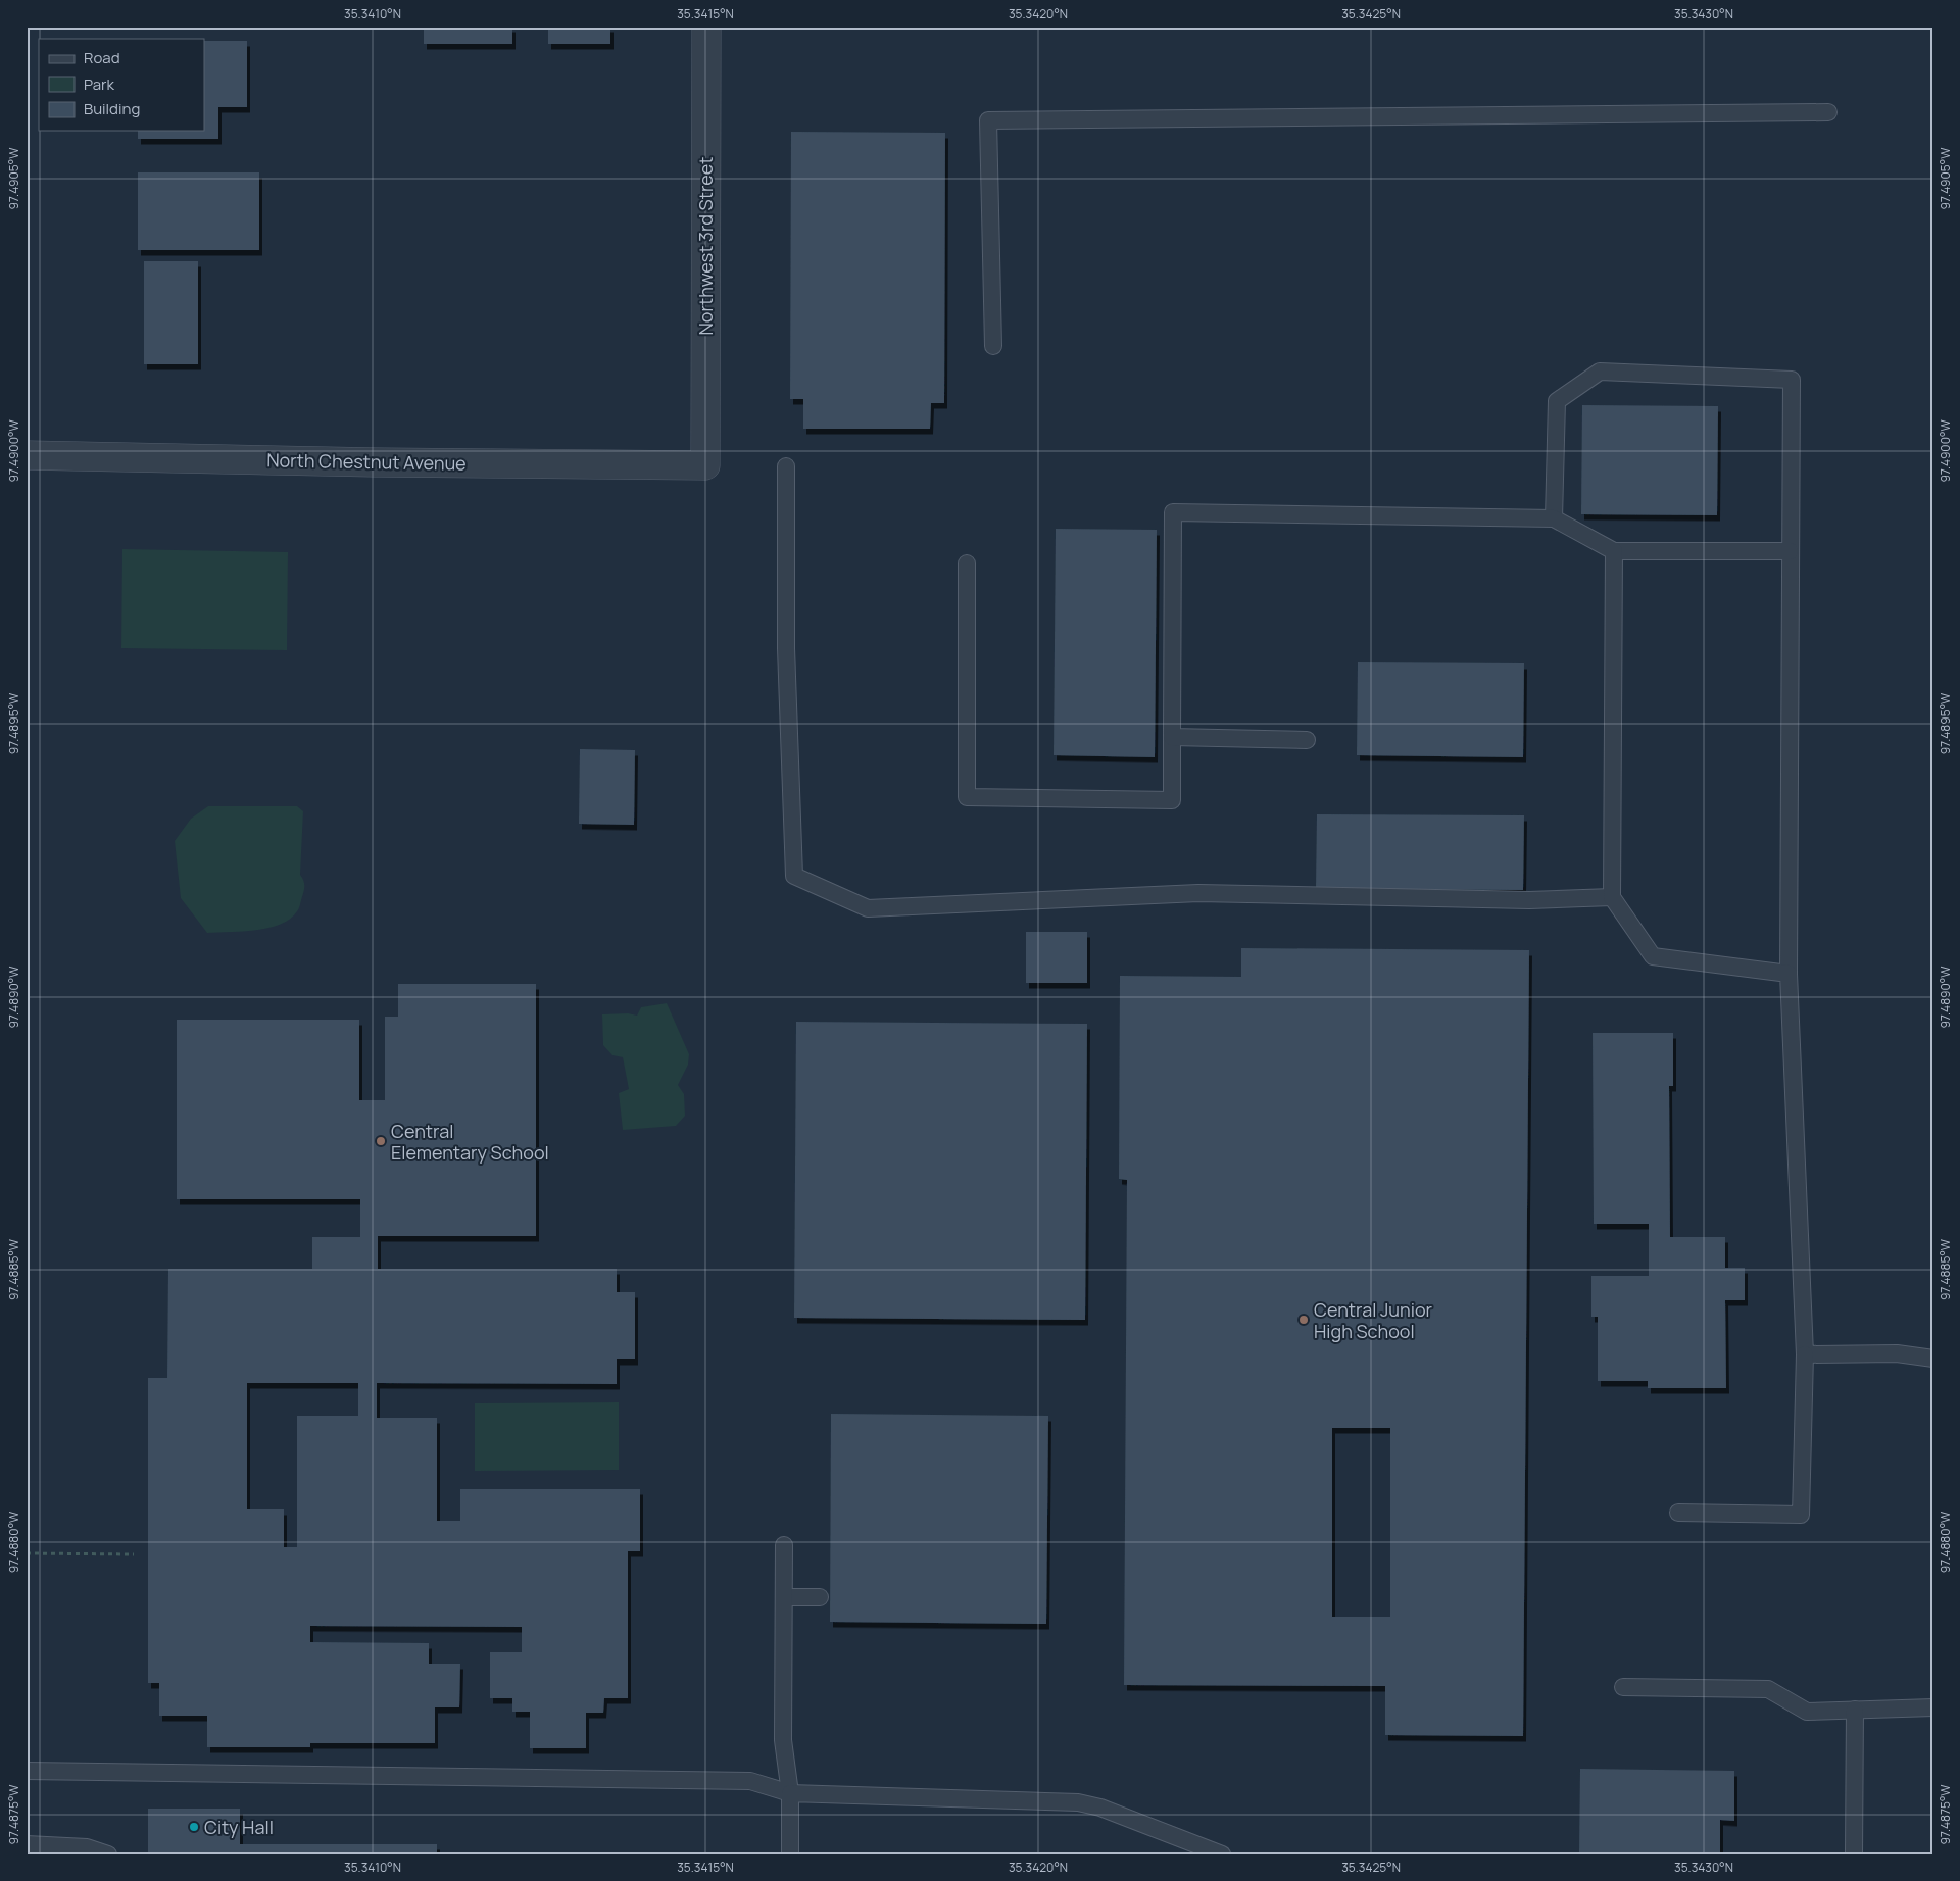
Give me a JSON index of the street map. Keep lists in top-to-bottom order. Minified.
{"streets":{"street":["Northwest 3rd Street","North Chestnut Avenue"]},"crossings":[["Northwest 3rd Street","North Chestnut Avenue"]],"places":["Central Elementary School","Central Junior High School","City Hall"],"legend":["Road","Park","Building"],"coordinates":["35.3410°N","35.3415°N","35.3420°N","35.3425°N","35.3430°N","97.4905°W","97.4900°W","97.4895°W","97.4890°W","97.4885°W","97.4880°W","97.4875°W"]}
